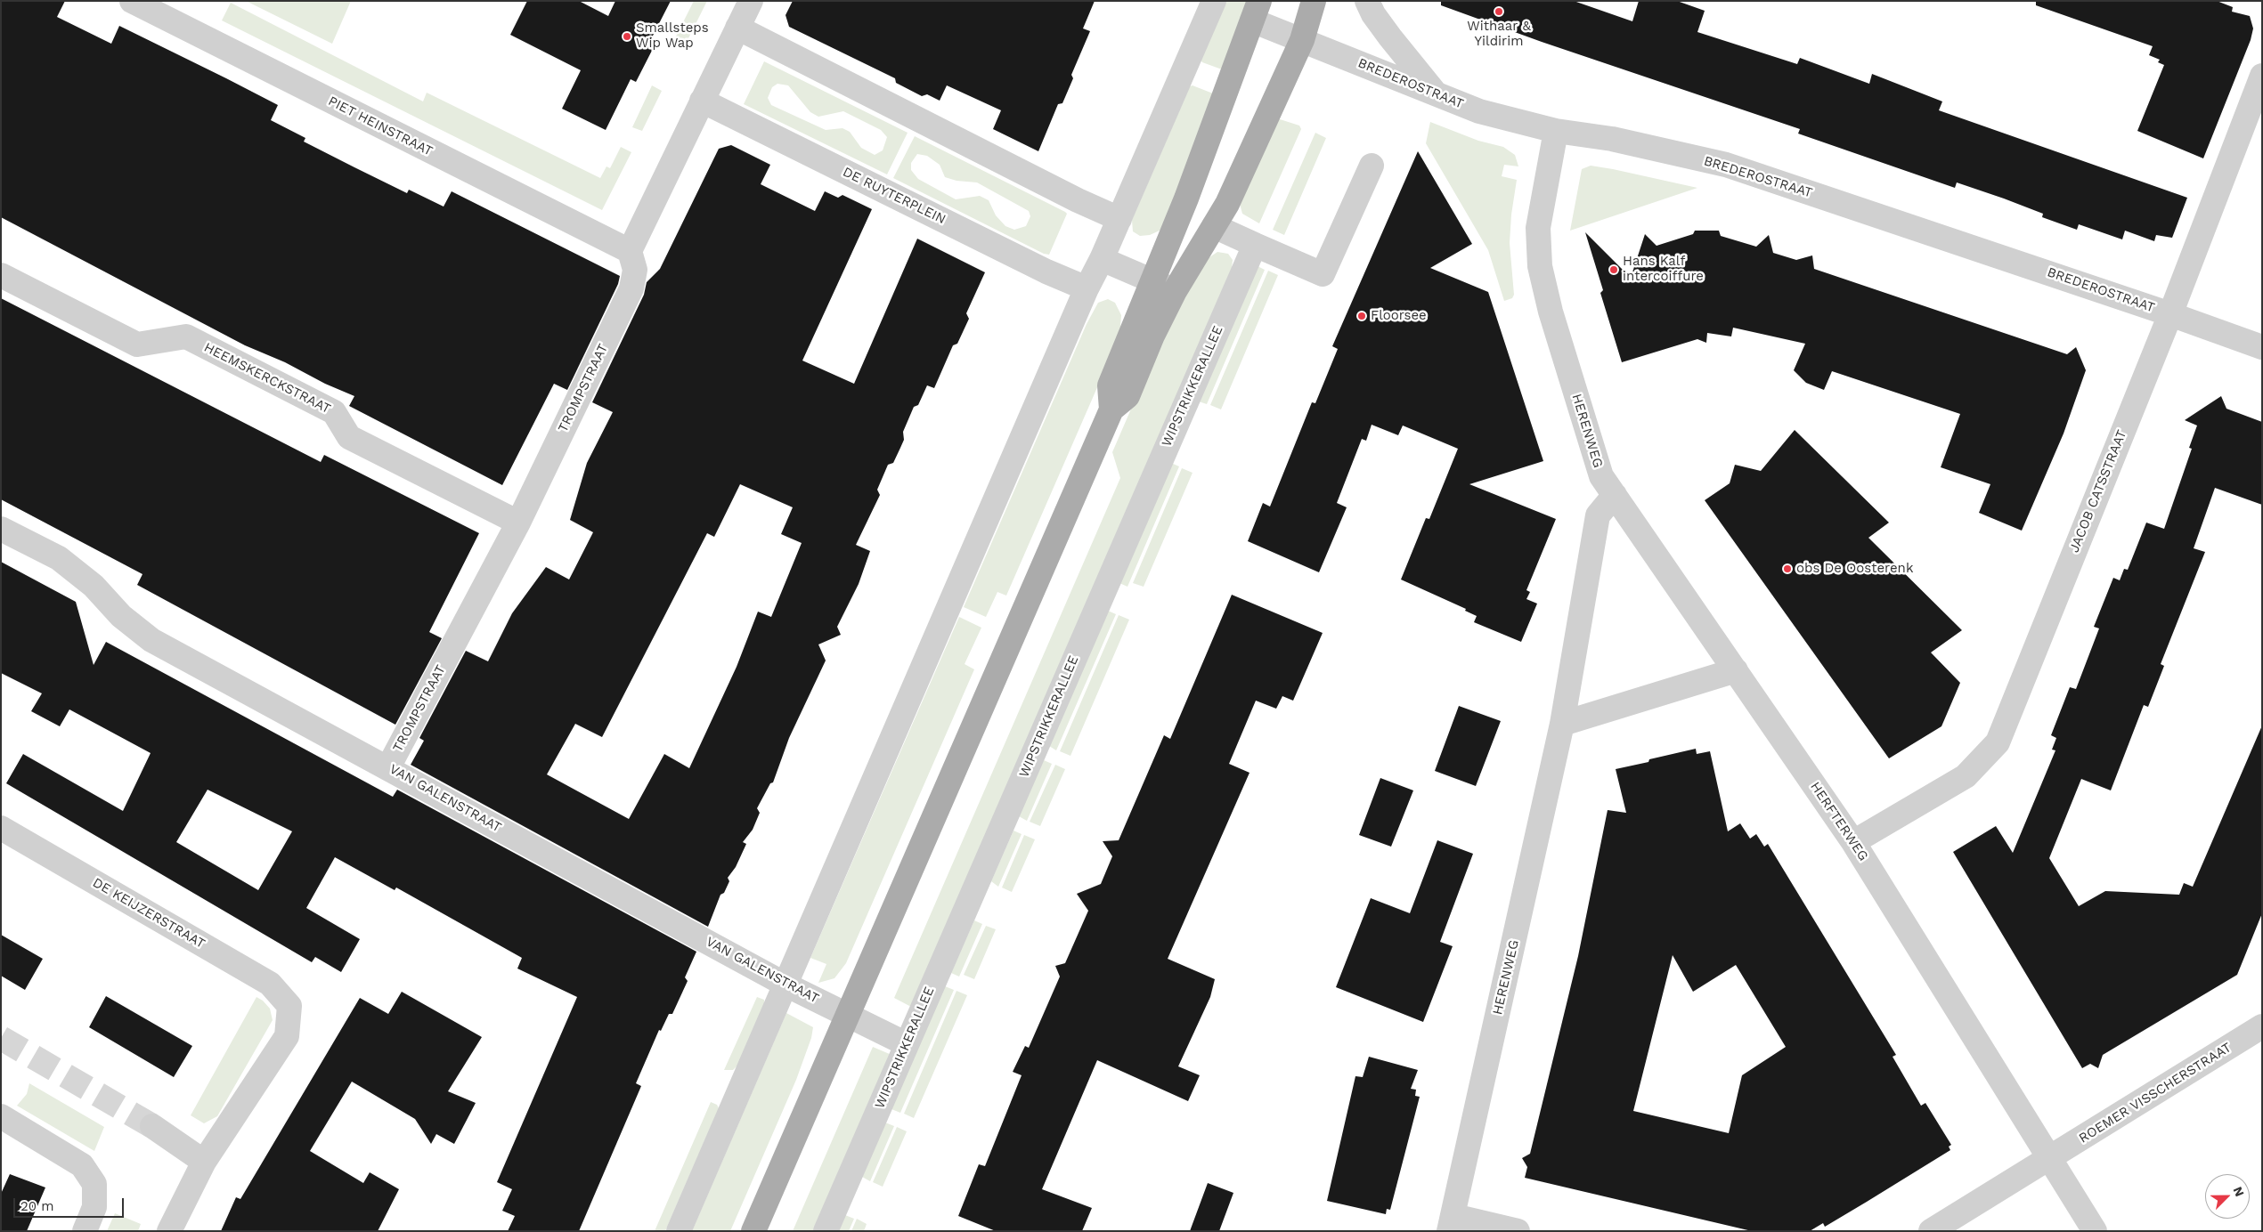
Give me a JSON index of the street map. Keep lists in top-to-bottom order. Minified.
{"streets":{"street":["BREDEROSTRAAT","PIET HEINSTRAAT","DE RUYTERPLEIN","HEEMSKERCKSTRAAT","WIPSTRIKKERALLEE","TROMPSTRAAT","HERENWEG","JACOB CATSSTRAAT","VAN GALENSTRAAT","HERFTERWEG","DE KEIJZERSTRAAT","ROEMER VISSCHERSTRAAT"]},"crossings":[["BREDEROSTRAAT","HERENWEG"],["BREDEROSTRAAT","JACOB CATSSTRAAT"],["PIET HEINSTRAAT","TROMPSTRAAT"],["HEEMSKERCKSTRAAT","TROMPSTRAAT"],["WIPSTRIKKERALLEE","VAN GALENSTRAAT"],["TROMPSTRAAT","VAN GALENSTRAAT"],["HERENWEG","HERFTERWEG"],["JACOB CATSSTRAAT","HERFTERWEG"],["HERFTERWEG","ROEMER VISSCHERSTRAAT"]],"places":["Withaar & Yildirim","Smallsteps Wip Wap","Hans Kalf intercoiffure","Floorsee","obs De Oosterenk"],"scale_bar":"20 m","north":"top right"}
